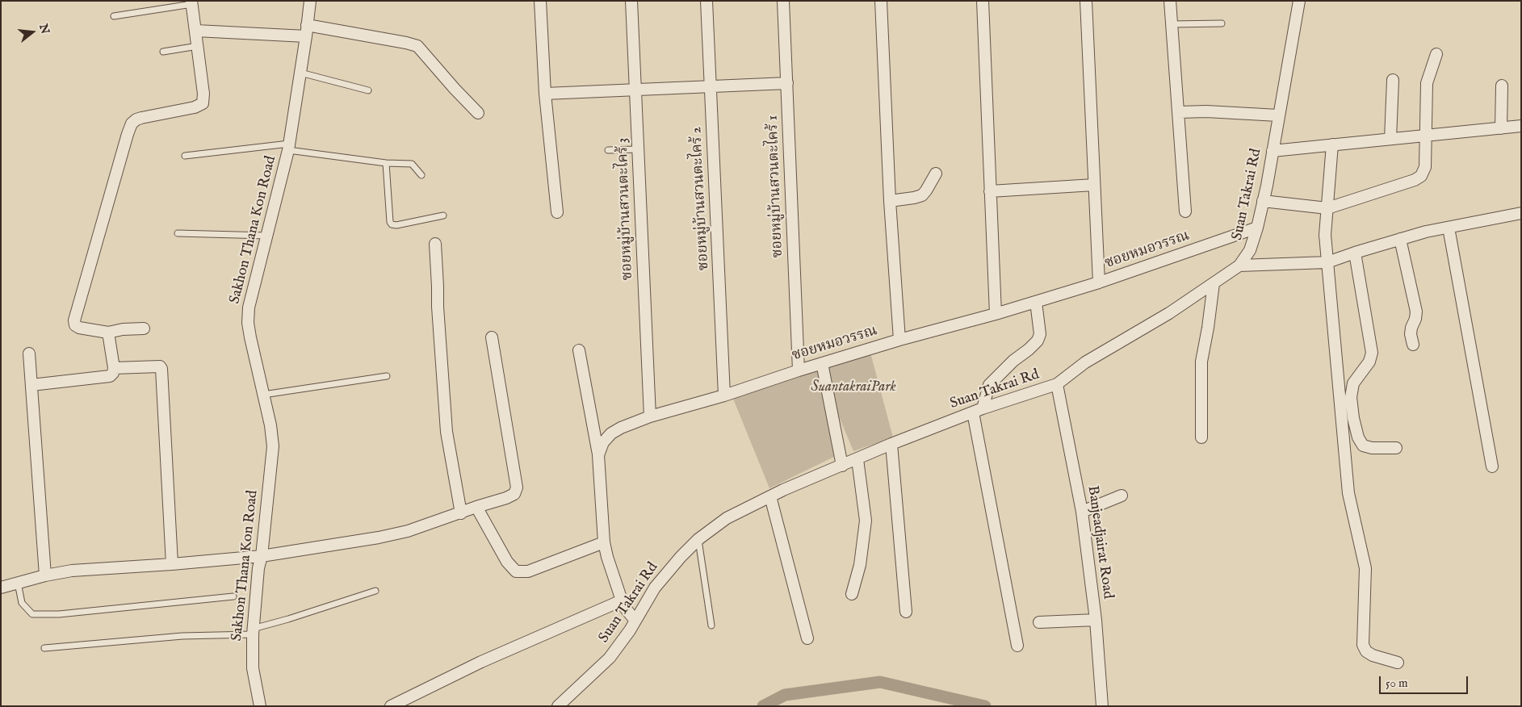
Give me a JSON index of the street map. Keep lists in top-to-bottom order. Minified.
{"streets":{"street":["ซอยหมู่บ้านสวนตะไคร้ 1","Suan Takrai Rd","ซอยหมู่บ้านสวนตะไคร้ 2","ซอยหมู่บ้านสวนตะไคร้ 3","Sakhon Thana Kon Road","ซอยหมอวรรณ","Banjeadjairat Road"]},"crossings":[["ซอยหมู่บ้านสวนตะไคร้ 1","ซอยหมอวรรณ"],["Suan Takrai Rd","ซอยหมอวรรณ"],["Suan Takrai Rd","Banjeadjairat Road"],["ซอยหมู่บ้านสวนตะไคร้ 2","ซอยหมอวรรณ"],["ซอยหมู่บ้านสวนตะไคร้ 3","ซอยหมอวรรณ"]],"parks":["SuantakraiPark"],"scale_bar":"50 m","north":"right"}
